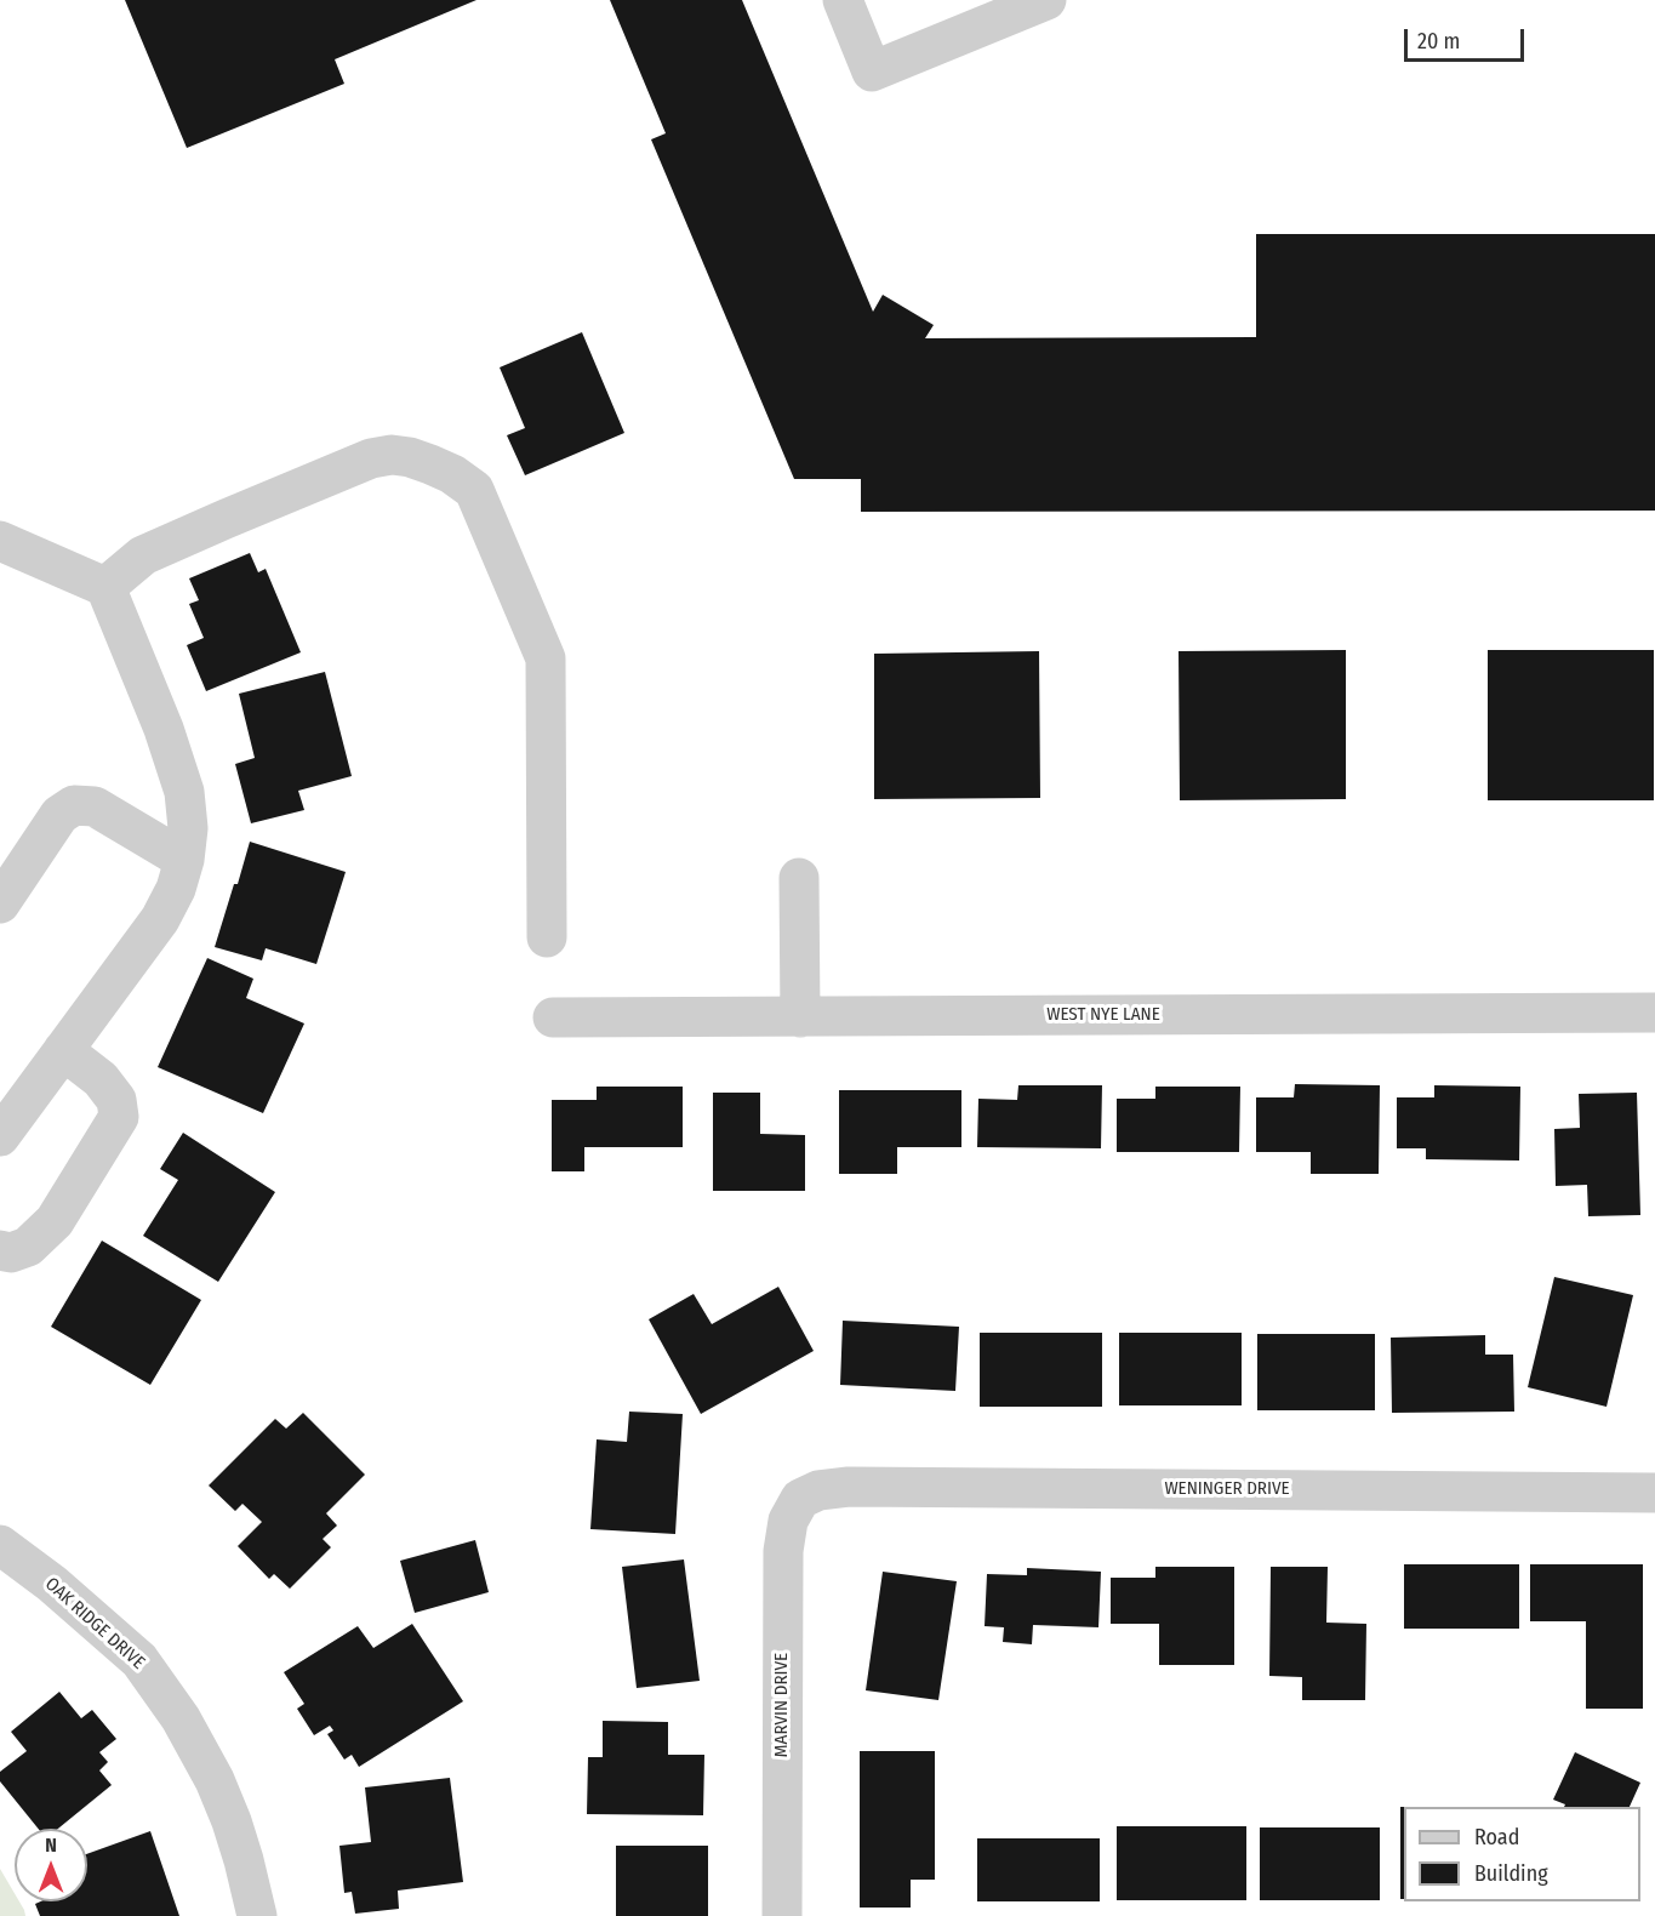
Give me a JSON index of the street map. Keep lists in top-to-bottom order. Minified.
{"streets":{"street":["WEST NYE LANE","WENINGER DRIVE","OAK RIDGE DRIVE","MARVIN DRIVE"]},"crossings":[["WENINGER DRIVE","MARVIN DRIVE"]],"legend":["Road","Building"],"scale_bar":"20 m","north":"top"}
